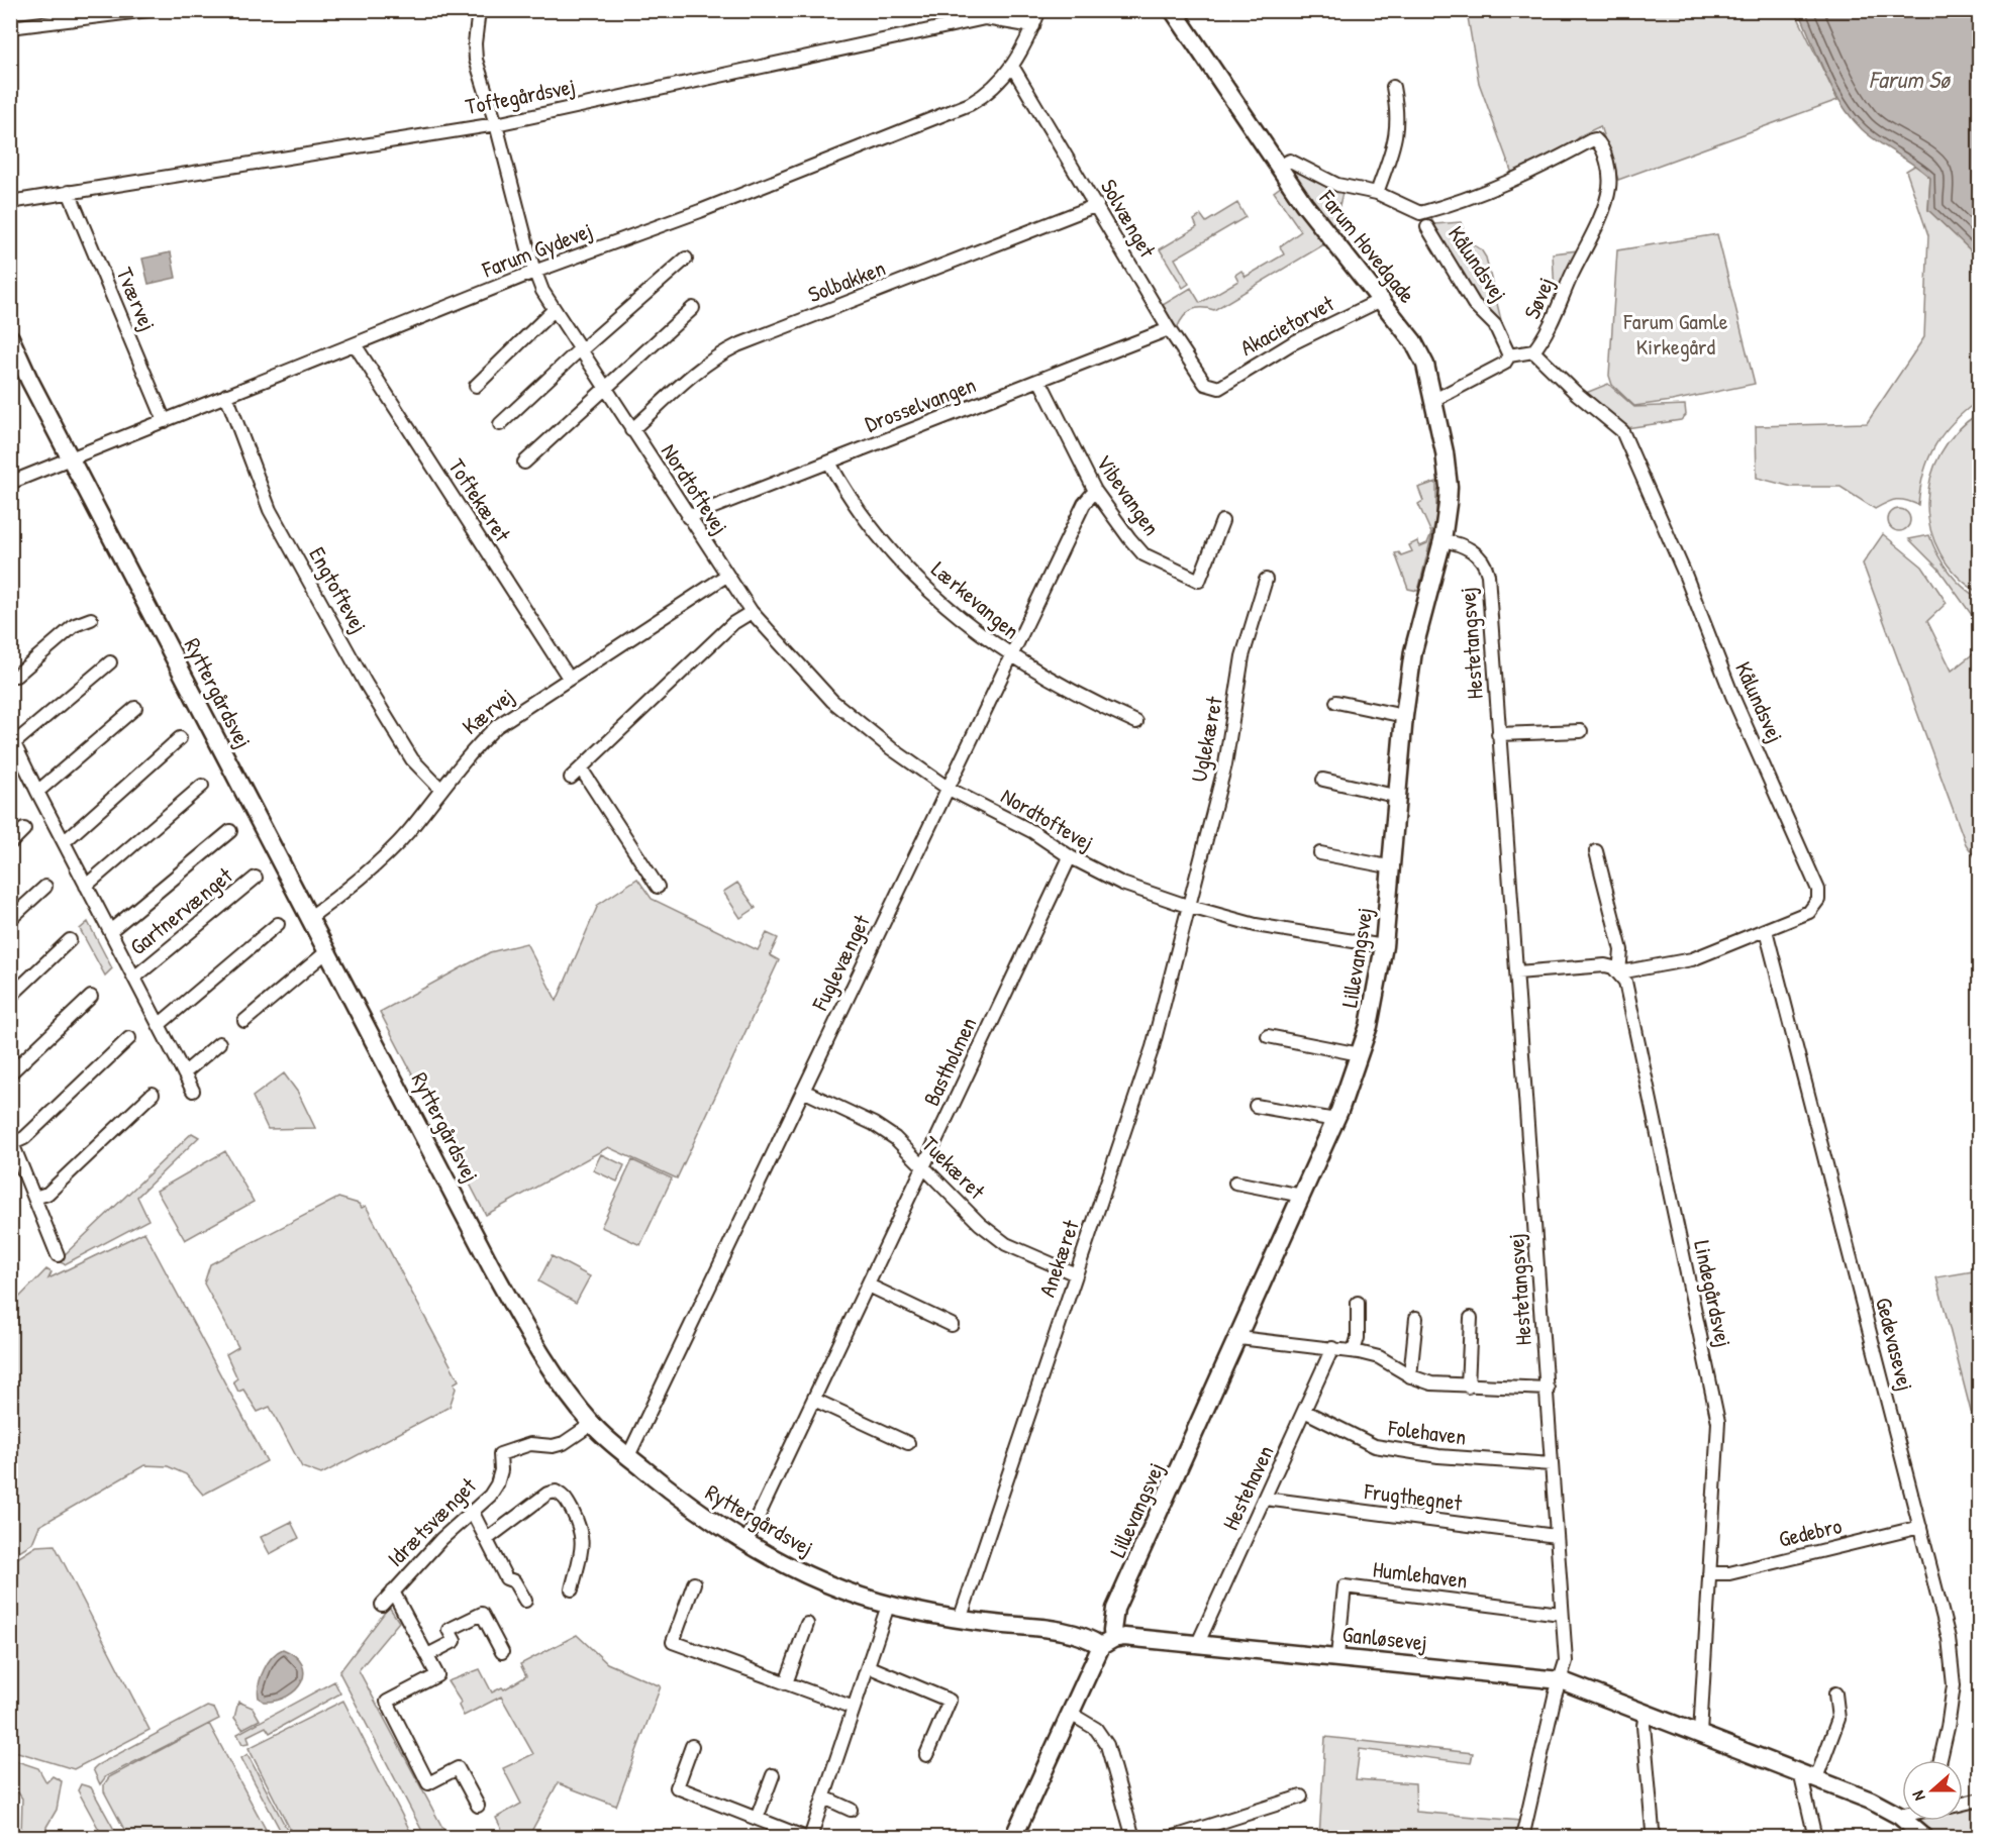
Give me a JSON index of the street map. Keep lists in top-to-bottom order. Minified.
{"streets":{"street":["Toftegårdsvej","Solvænget","Farum Hovedgade","Farum Gydevej","Kålundsvej","Solbakken","Søvej","Tværvej","Akacietorvet","Drosselvangen","Nordtoftevej","Vibevangen","Toftekæret","Engtoftevej","Lærkevangen","Hestetangsvej","Ryttergårdsvej","Kærvej","Uglekæret","Gartnervænget","Lillevangsvej","Fuglevænget","Bastholmen","Tuekæret","Anekæret","Lindegårdsvej","Gedevasevej","Folehaven","Hestehaven","Frugthegnet","Idrætsvænget","Gedebro","Humlehaven","Ganløsevej"]},"crossings":[["Toftegårdsvej","Farum Gydevej"],["Toftegårdsvej","Tværvej"],["Toftegårdsvej","Nordtoftevej"],["Solvænget","Farum Gydevej"],["Solvænget","Solbakken"],["Solvænget","Akacietorvet"],["Solvænget","Drosselvangen"],["Farum Hovedgade","Kålundsvej"],["Farum Hovedgade","Søvej"],["Farum Hovedgade","Akacietorvet"],["Farum Hovedgade","Hestetangsvej"],["Farum Hovedgade","Lillevangsvej"],["Farum Gydevej","Tværvej"],["Farum Gydevej","Nordtoftevej"],["Farum Gydevej","Toftekæret"],["Farum Gydevej","Engtoftevej"],["Farum Gydevej","Ryttergårdsvej"],["Kålundsvej","Søvej"],["Kålundsvej","Lindegårdsvej"],["Kålundsvej","Gedevasevej"],["Solbakken","Nordtoftevej"],["Drosselvangen","Nordtoftevej"],["Drosselvangen","Vibevangen"],["Drosselvangen","Lærkevangen"],["Nordtoftevej","Kærvej"],["Nordtoftevej","Uglekæret"],["Nordtoftevej","Lillevangsvej"],["Nordtoftevej","Fuglevænget"],["Nordtoftevej","Bastholmen"],["Nordtoftevej","Anekæret"],["Vibevangen","Fuglevænget"],["Toftekæret","Kærvej"],["Engtoftevej","Kærvej"],["Lærkevangen","Fuglevænget"],["Hestetangsvej","Lillevangsvej"],["Hestetangsvej","Folehaven"],["Hestetangsvej","Frugthegnet"],["Hestetangsvej","Humlehaven"],["Hestetangsvej","Ganløsevej"],["Ryttergårdsvej","Kærvej"],["Ryttergårdsvej","Lillevangsvej"],["Ryttergårdsvej","Fuglevænget"],["Ryttergårdsvej","Bastholmen"],["Ryttergårdsvej","Anekæret"],["Ryttergårdsvej","Idrætsvænget"],["Ryttergårdsvej","Ganløsevej"],["Uglekæret","Anekæret"],["Lillevangsvej","Ganløsevej"],["Fuglevænget","Tuekæret"],["Bastholmen","Tuekæret"],["Tuekæret","Anekæret"],["Lindegårdsvej","Gedebro"],["Lindegårdsvej","Ganløsevej"],["Gedevasevej","Gedebro"],["Folehaven","Hestehaven"],["Hestehaven","Frugthegnet"],["Hestehaven","Ganløsevej"],["Humlehaven","Ganløsevej"]],"water":["Farum Sø"],"parks":["Farum Gamle Kirkegård"],"north":"left"}
